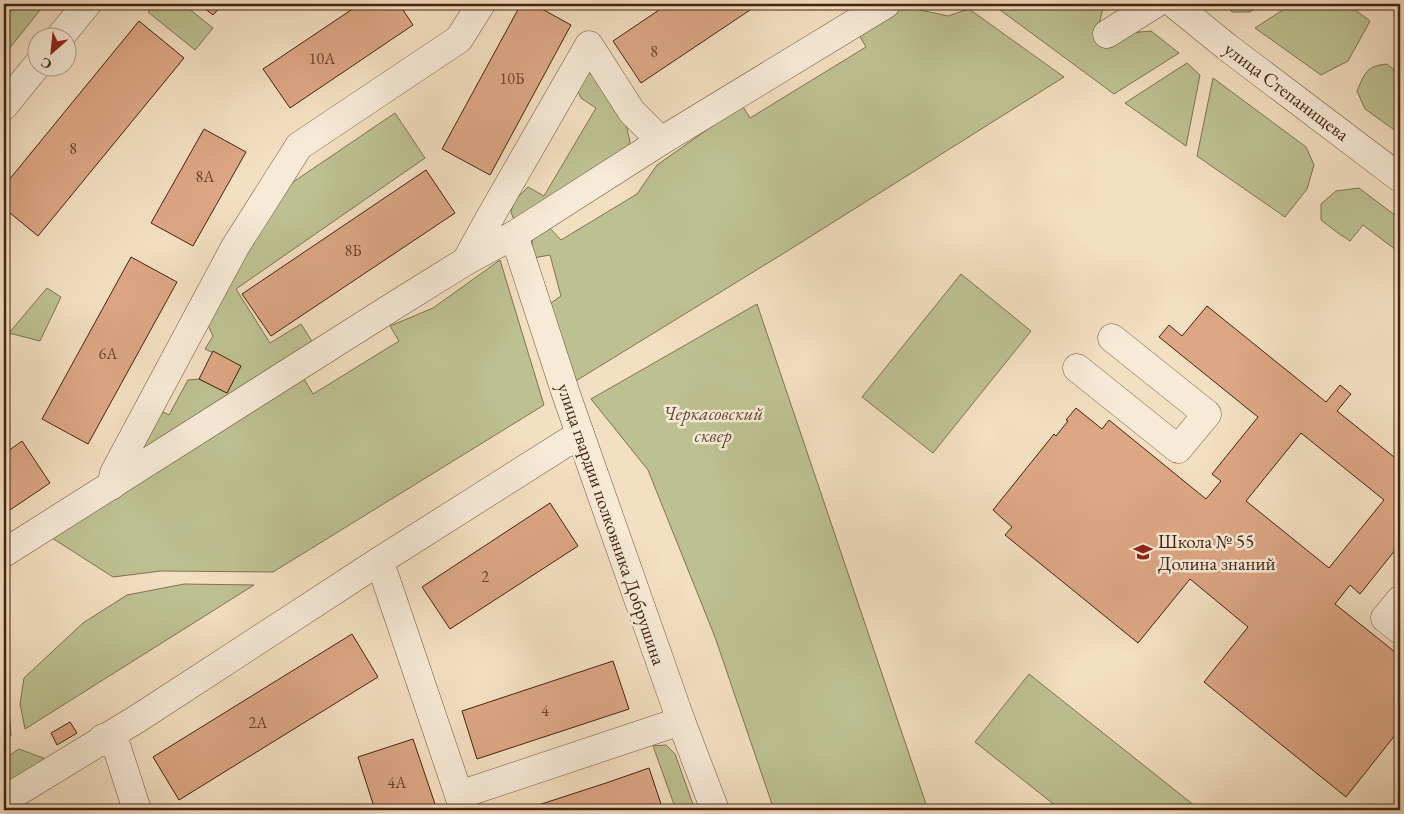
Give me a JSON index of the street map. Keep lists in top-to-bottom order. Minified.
{"streets":{"street":["улица Степанищева","улица гвардии полковника Добрушина"]},"parks":["Черкасовский сквер"],"places":{"school or university":["Школа № 55 Долина знаний"]},"house_numbers":["8","10А","10Б","8","8А","8Б","6А","2","4","2А","4А"],"north":"bottom left"}
